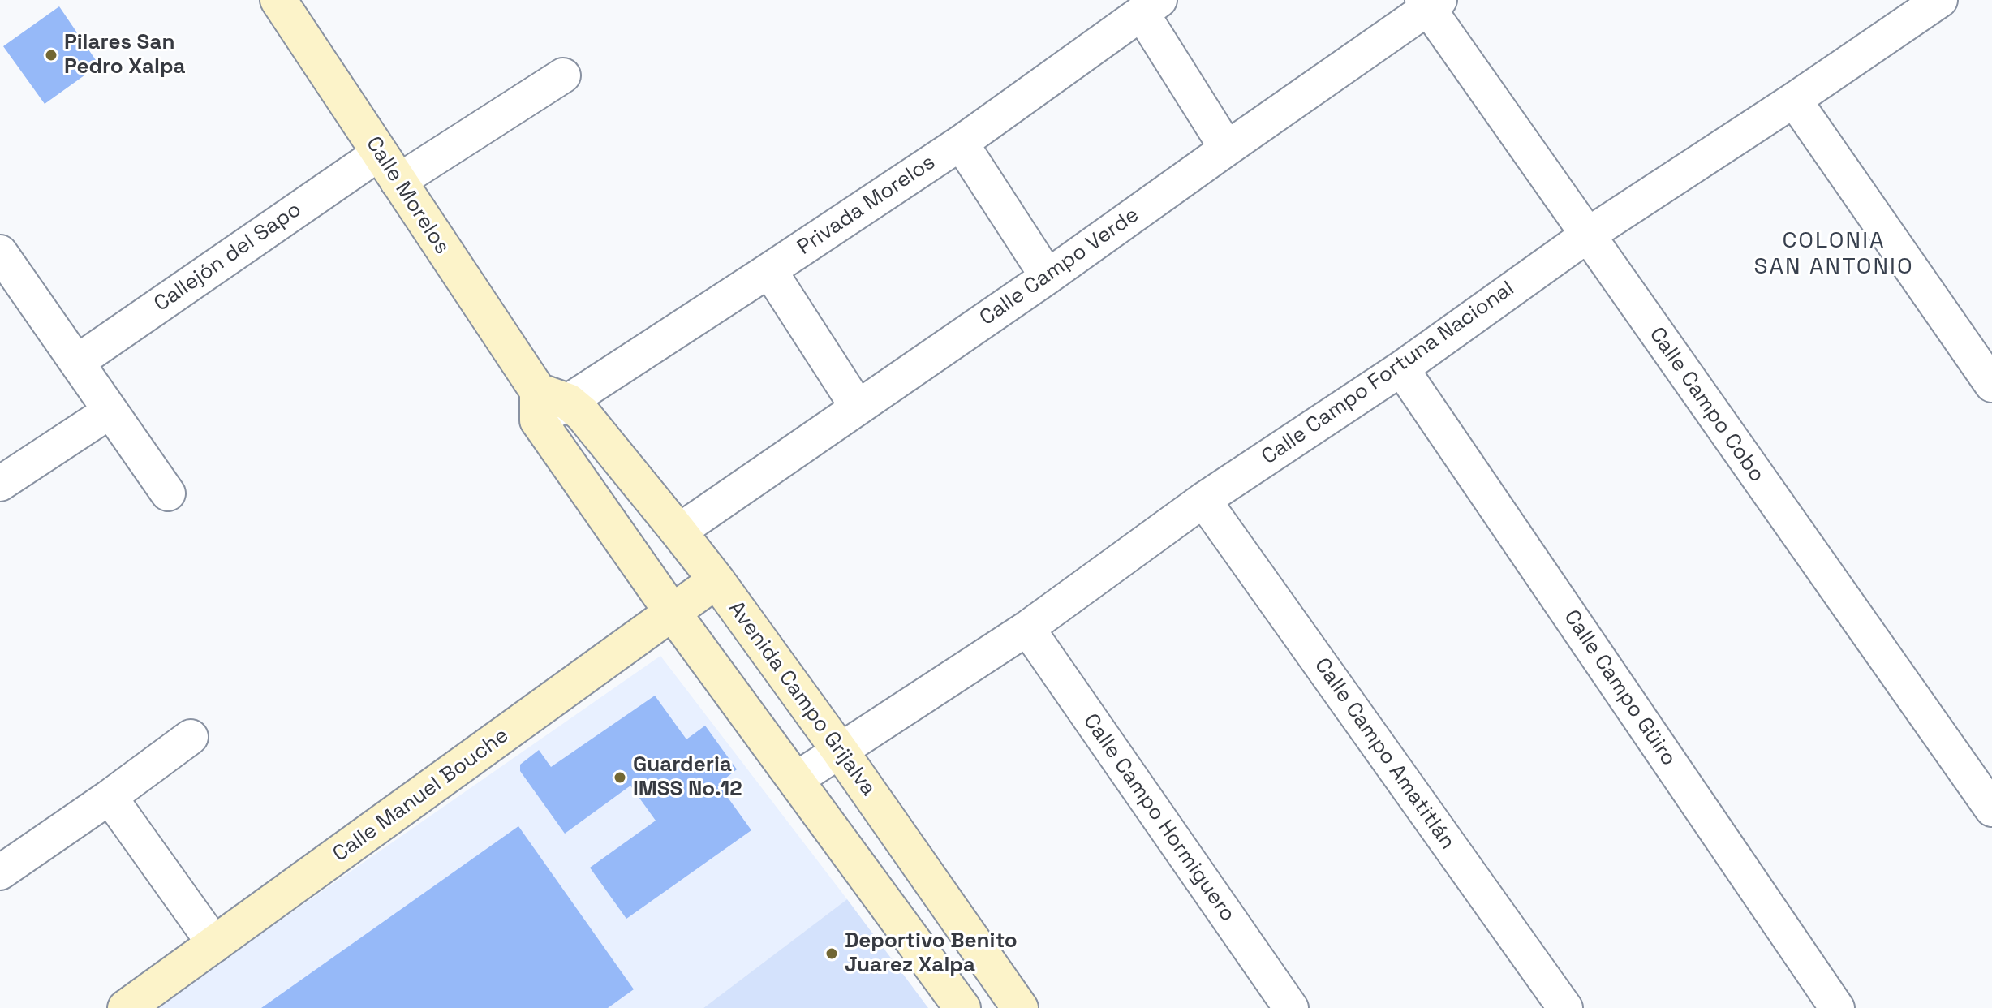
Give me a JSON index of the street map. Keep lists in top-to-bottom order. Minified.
{"streets":{"street":["Calle Morelos","Privada Morelos","Callejón del Sapo","Calle Campo Verde","Calle Campo Fortuna Nacional","Calle Campo Cobo","Calle Campo Güiro","Avenida Campo Grijalva","Calle Campo Amatitlán","Calle Manuel Bouche","Calle Campo Hormiguero"]},"crossings":[["Calle Morelos","Privada Morelos"],["Calle Morelos","Callejón del Sapo"],["Calle Morelos","Avenida Campo Grijalva"],["Privada Morelos","Avenida Campo Grijalva"],["Calle Campo Verde","Calle Campo Cobo"],["Calle Campo Verde","Avenida Campo Grijalva"],["Calle Campo Fortuna Nacional","Calle Campo Cobo"],["Calle Campo Fortuna Nacional","Calle Campo Güiro"],["Calle Campo Fortuna Nacional","Avenida Campo Grijalva"],["Calle Campo Fortuna Nacional","Calle Campo Amatitlán"],["Calle Campo Fortuna Nacional","Calle Campo Hormiguero"],["Avenida Campo Grijalva","Calle Manuel Bouche"]],"districts":["COLONIA SAN ANTONIO"],"places":["Pilares San Pedro Xalpa","Guarderia IMSS No.12","Deportivo Benito Juarez Xalpa"]}
